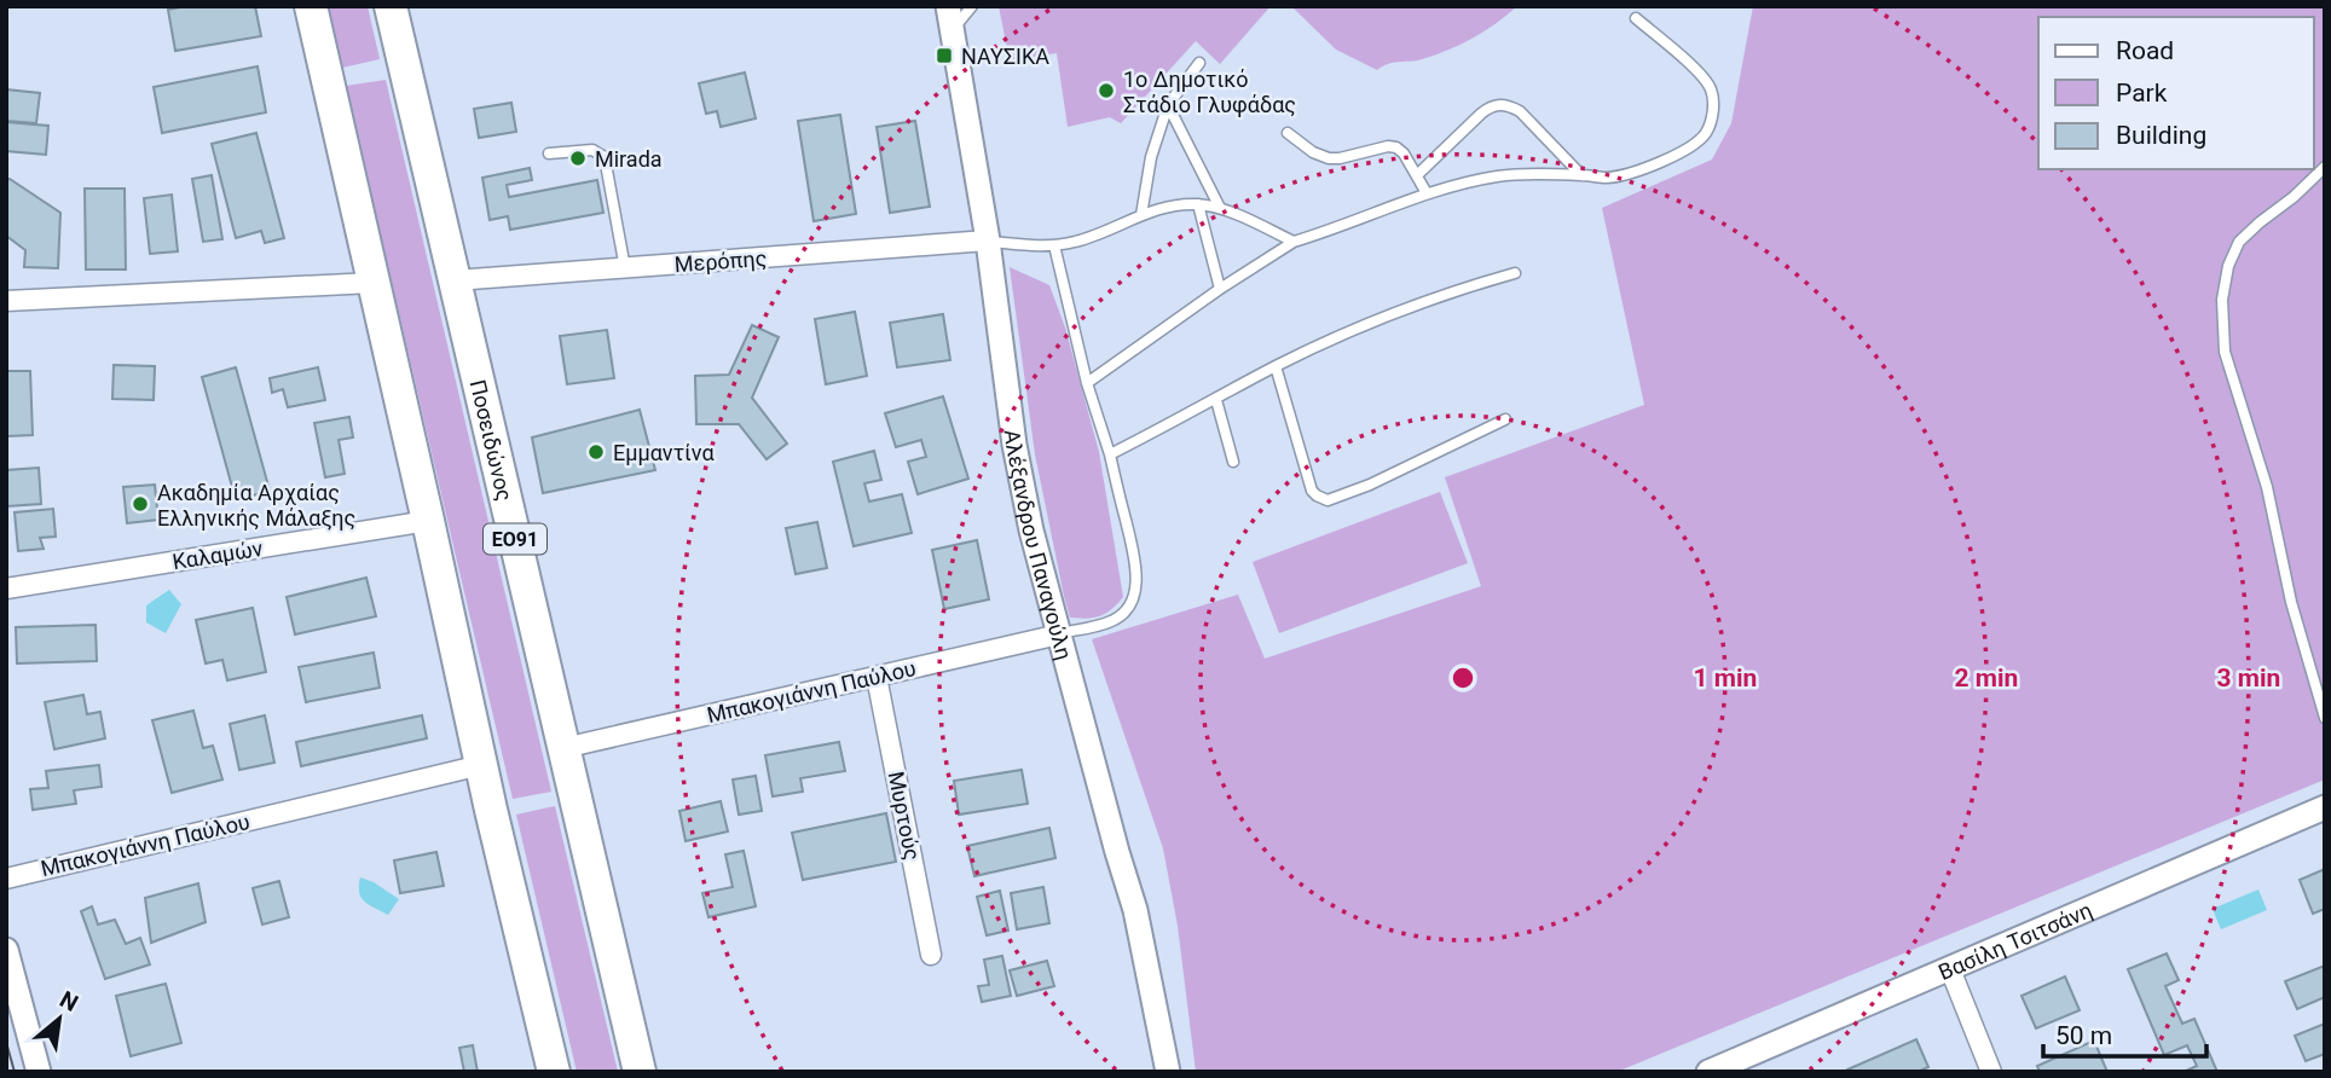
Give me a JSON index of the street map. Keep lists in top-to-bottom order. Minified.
{"streets":{"highway":["Ποσειδώνος","ΕΟ91"],"street":["Μερόπης","Αλέξανδρου Παναγούλη","Καλαμών","Μπακογιάννη Παύλου","Μυρτούς","Βασίλη Τσιτσάνη"]},"crossings":[["Μερόπης","Ποσειδώνος"],["Μερόπης","Αλέξανδρου Παναγούλη"],["Ποσειδώνος","Μπακογιάννη Παύλου"],["Αλέξανδρου Παναγούλη","Μπακογιάννη Παύλου"],["Μπακογιάννη Παύλου","Μυρτούς"]],"places":{"transit":["ΝΑΥΣΙΚΑ"],"other":["1ο Δημοτικό Στάδιο Γλυφάδας","Mirada","Εμμαντίνα","Ακαδημία Αρχαίας Ελληνικής Μάλαξης"]},"legend":["Road","Park","Building"],"scale_bar":"50 m","north":"top right","rings":["1 min","2 min","3 min"]}
